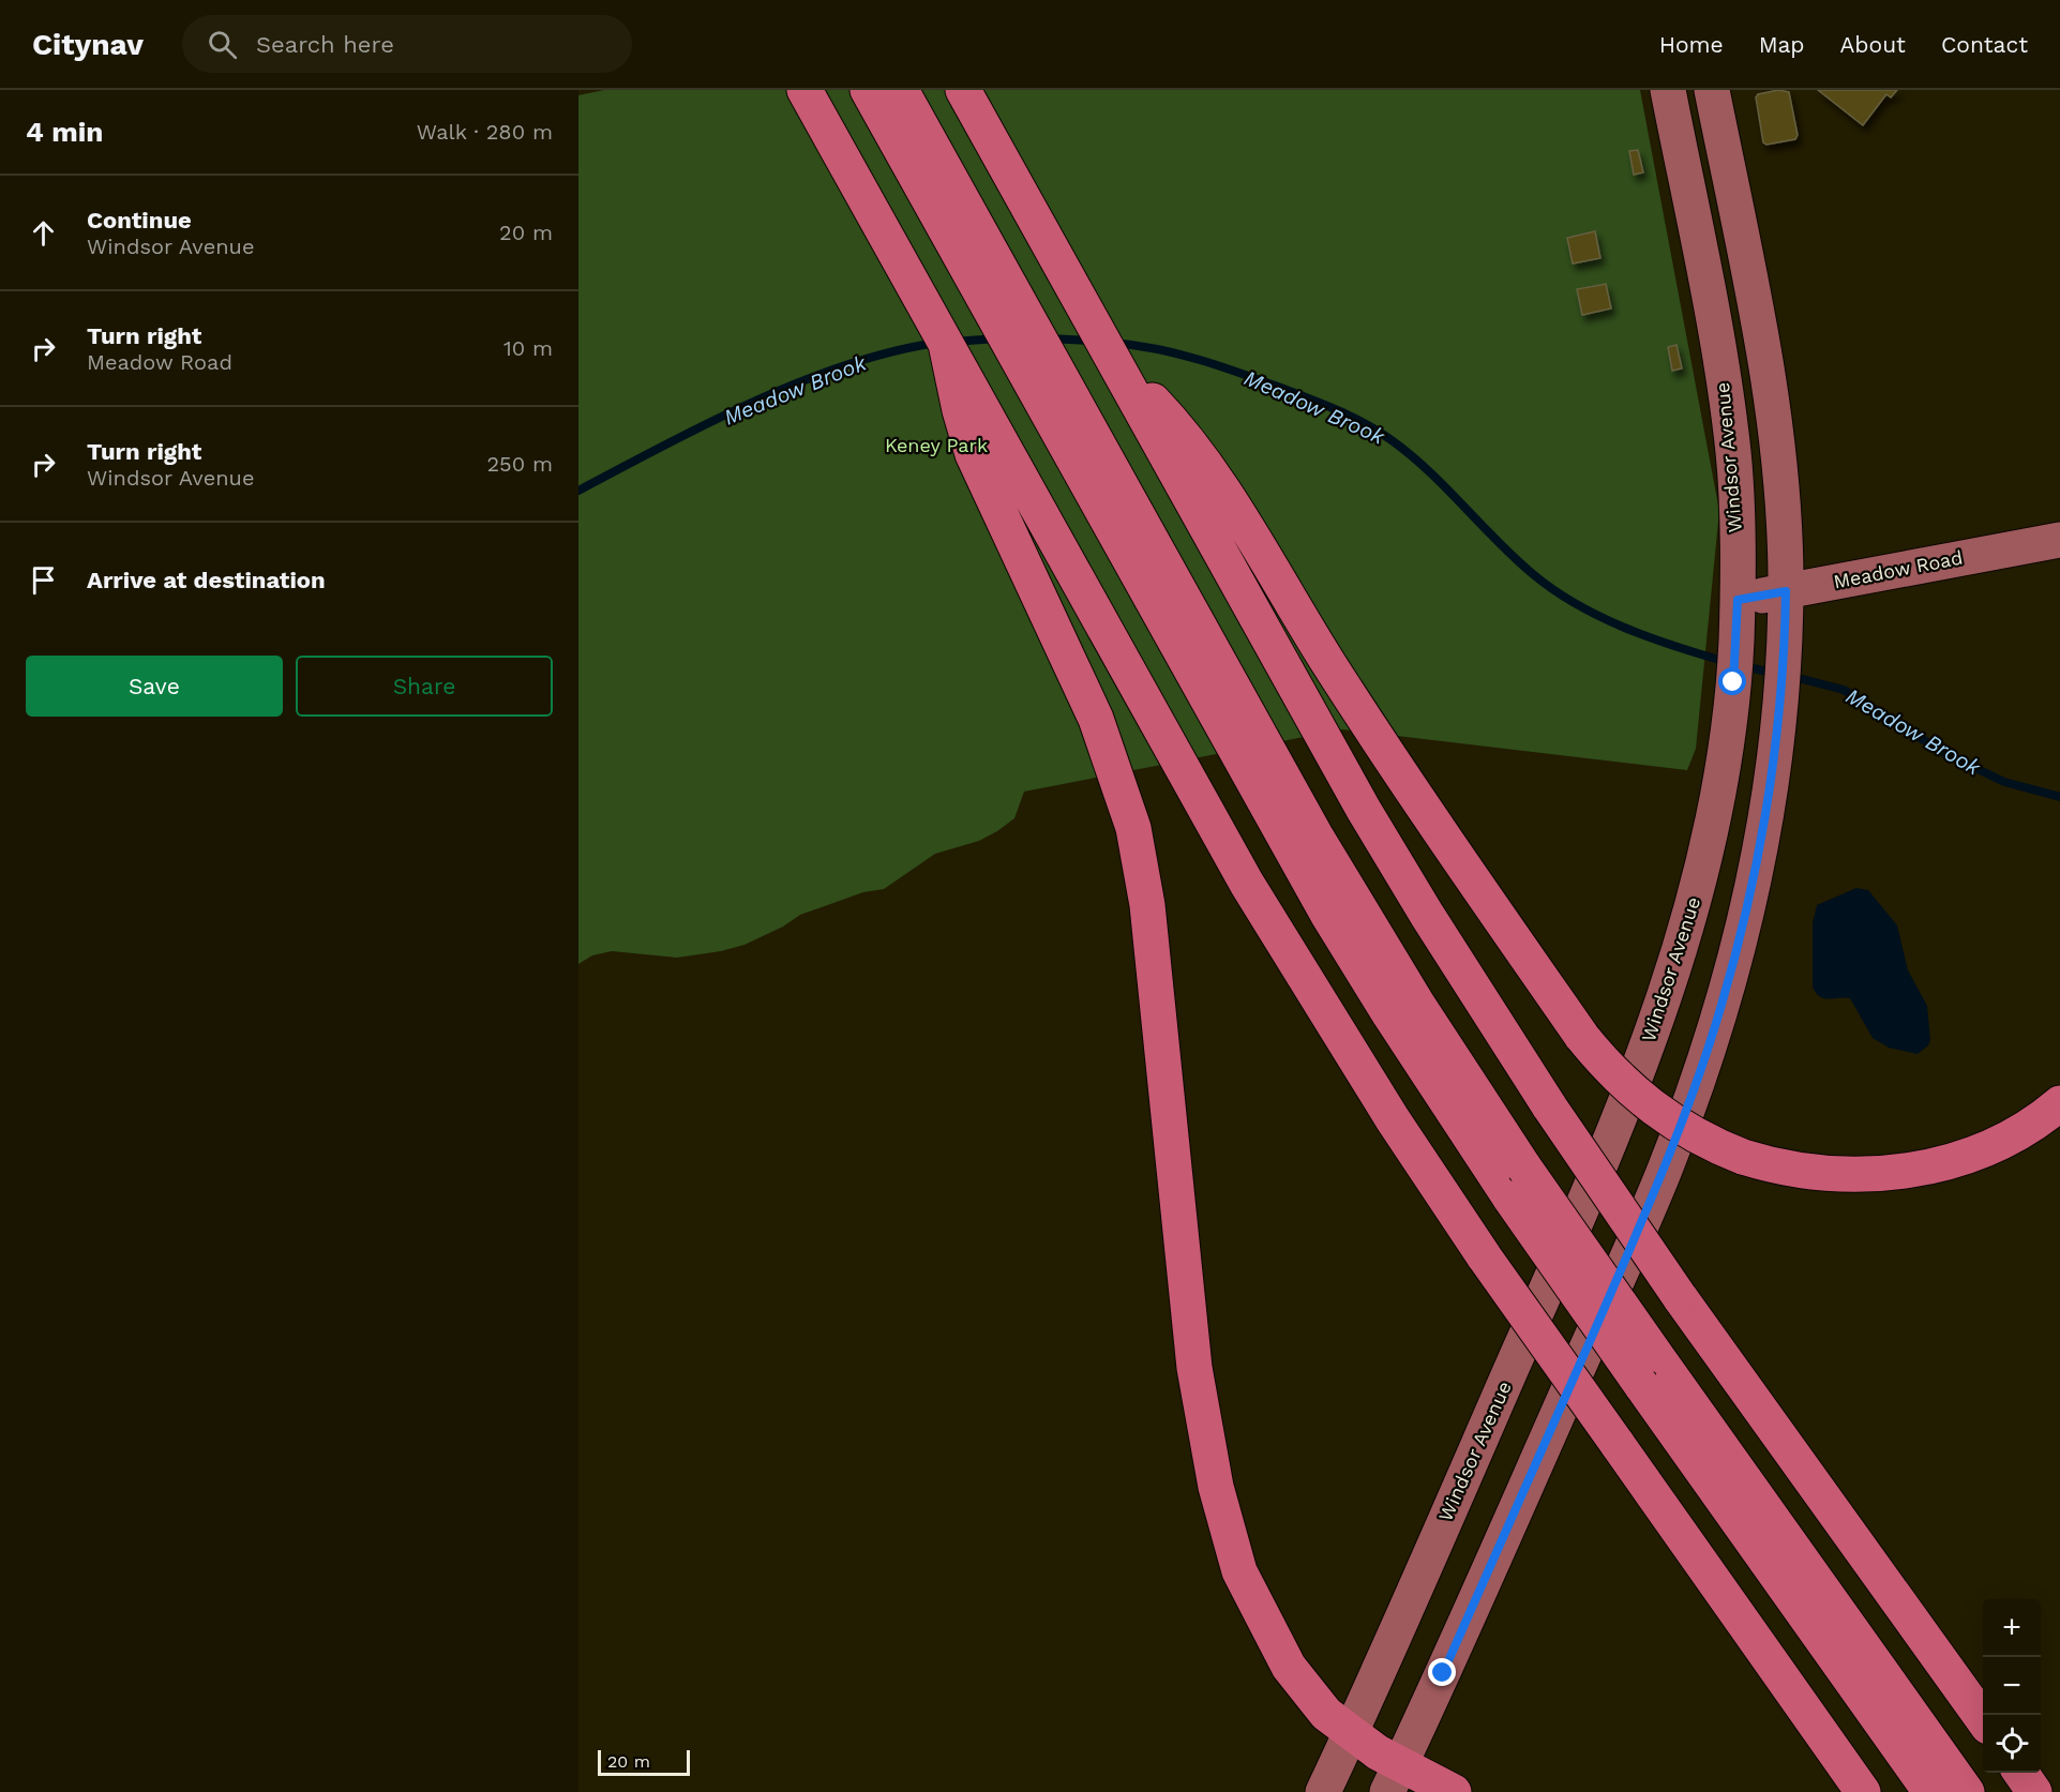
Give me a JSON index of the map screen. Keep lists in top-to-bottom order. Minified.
{"streets":{"main road":["Windsor Avenue","Meadow Road"]},"crossings":[["Windsor Avenue","Meadow Road"]],"water":["Meadow Brook"],"parks":["Keney Park"],"scale_bar":"20 m","page":{"header":"Citynav","search":"Search here","nav":["Home","Map","About","Contact"],"heading":["4 min","Walk · 280 m"],"list":[["Continue","Windsor Avenue","20 m"],["Turn right","Meadow Road","10 m"],["Turn right","Windsor Avenue","250 m"],"Arrive at destination"],"buttons":["Save","Share"],"map_buttons":["+","−"],"scale":"20 m"}}
